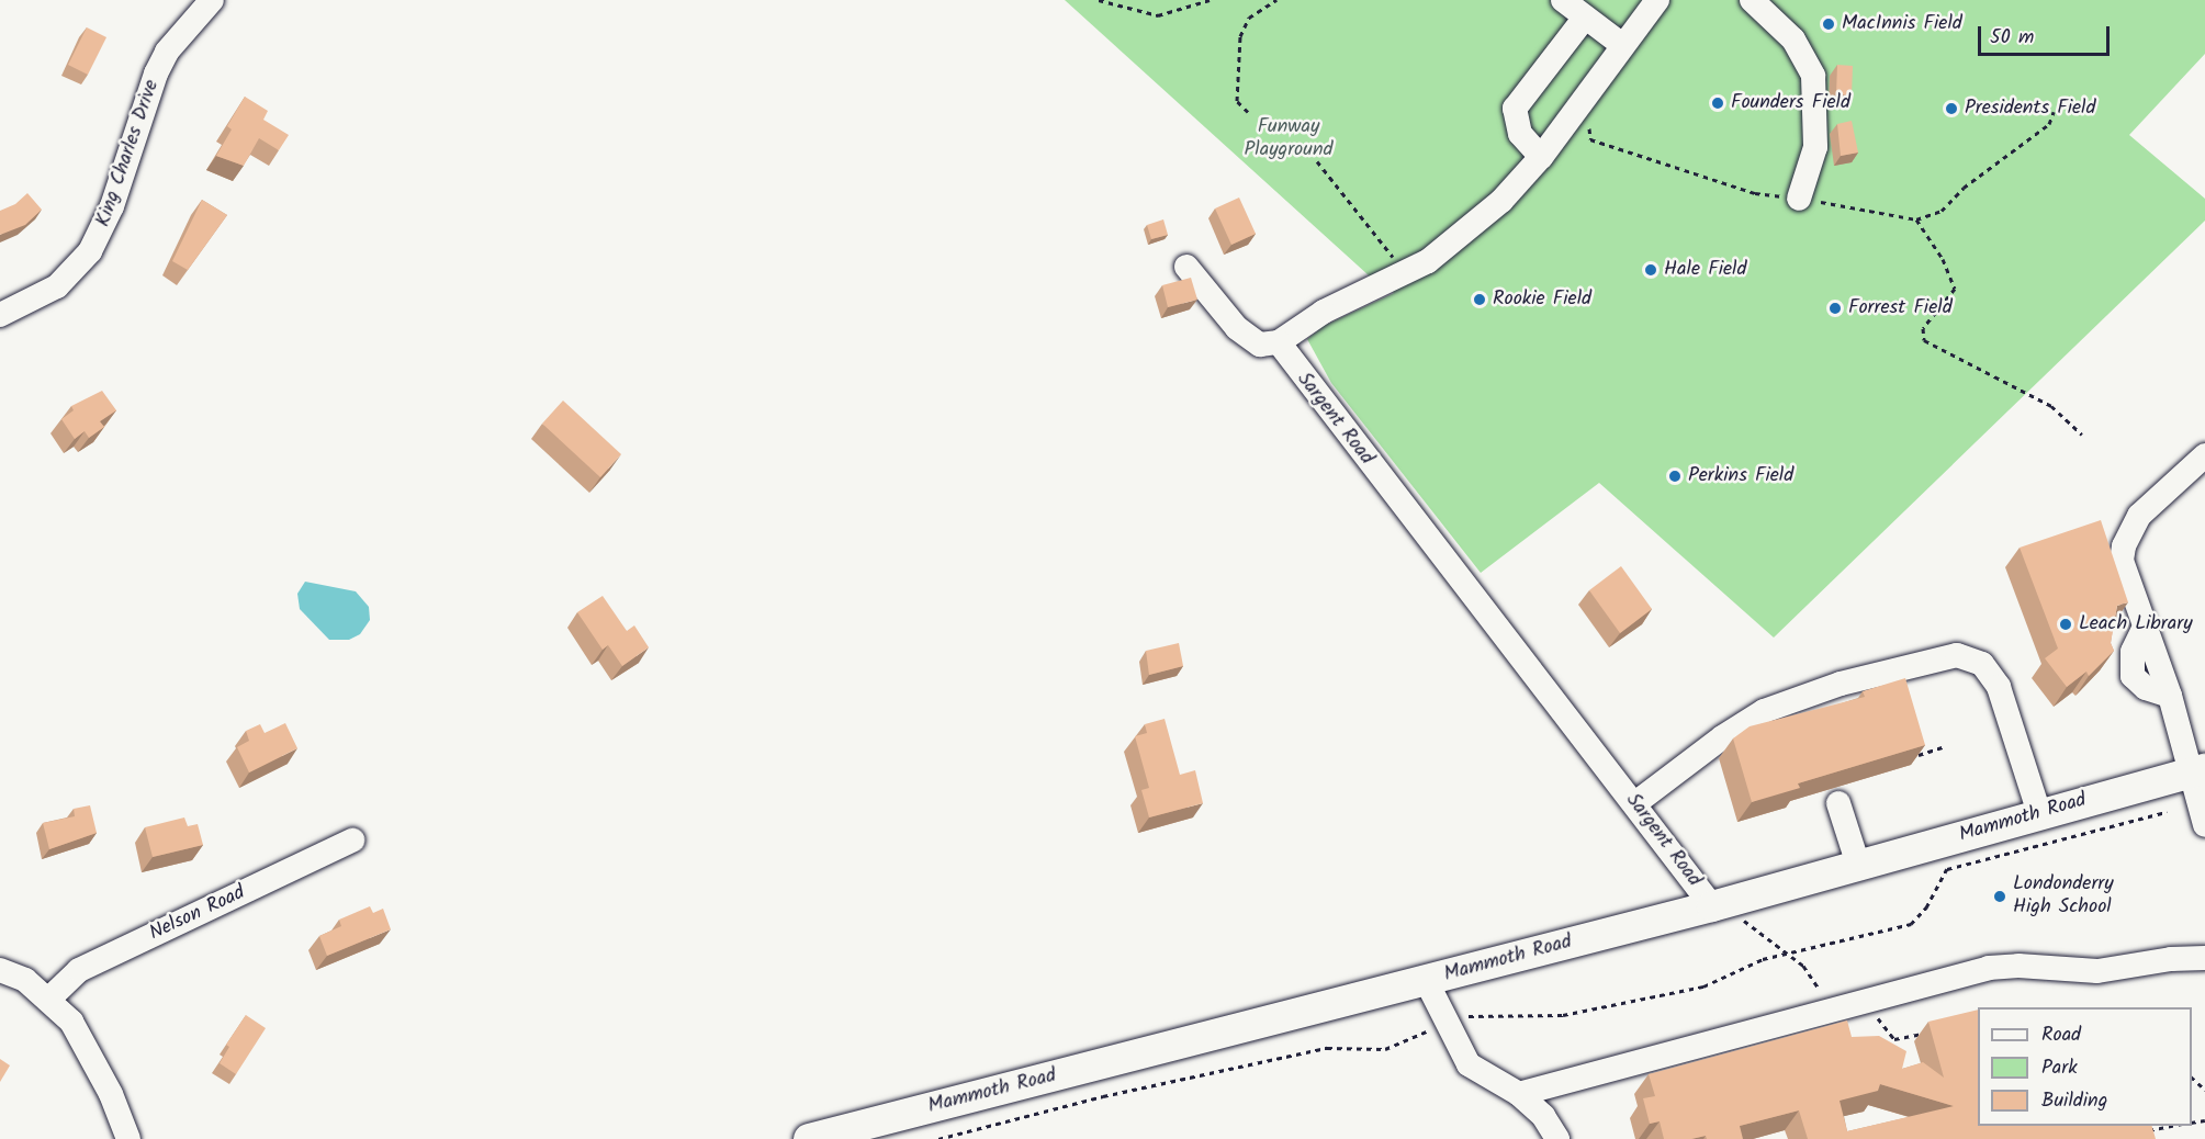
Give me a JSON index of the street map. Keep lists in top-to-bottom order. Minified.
{"streets":{"main road":["Mammoth Road"],"street":["King Charles Drive","Sargent Road","Nelson Road"]},"crossings":[["Sargent Road","Mammoth Road"]],"parks":["Funway Playground"],"places":["MacInnis Field","Founders Field","Presidents Field","Hale Field","Rookie Field","Forrest Field","Perkins Field","Leach Library","Londonderry High School"],"legend":["Road","Park","Building"],"scale_bar":"50 m"}
